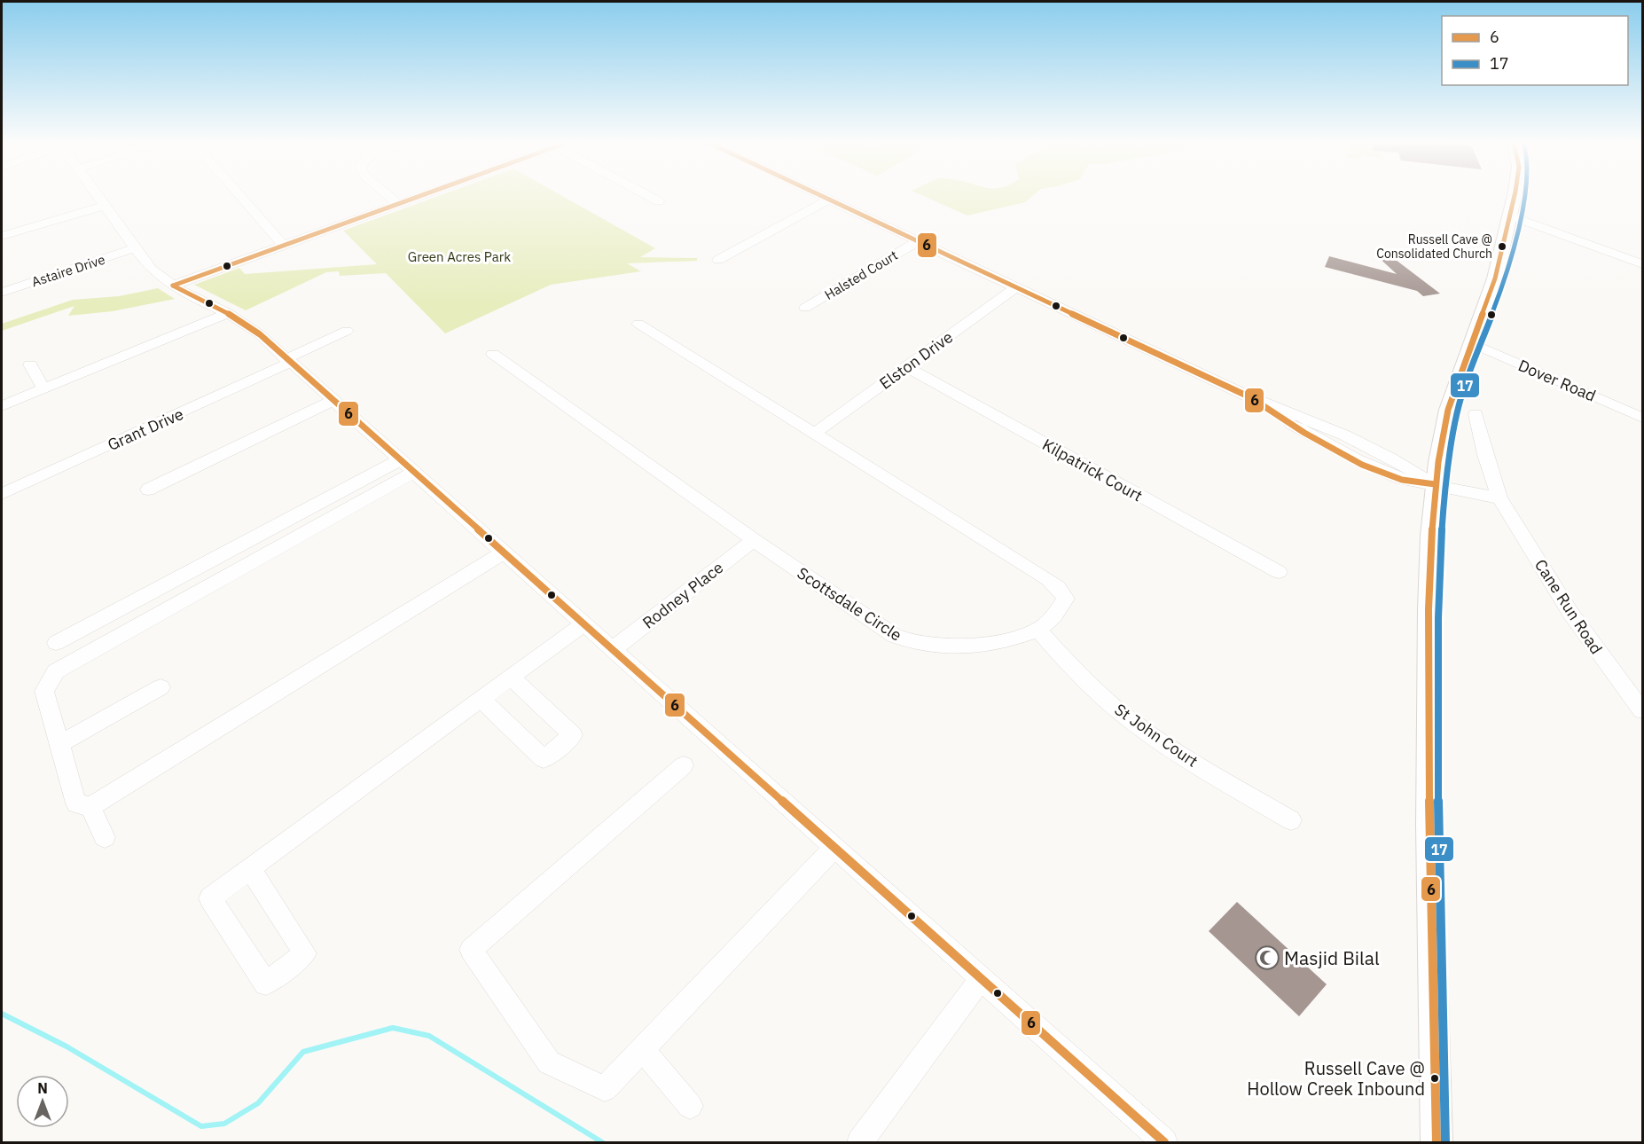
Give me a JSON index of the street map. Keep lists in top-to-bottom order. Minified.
{"streets":{"street":["Astaire Drive","Halsted Court","Elston Drive","Dover Road","Grant Drive","Kilpatrick Court","Rodney Place","Scottsdale Circle","Cane Run Road","St John Court"]},"crossings":[["Elston Drive","Kilpatrick Court"],["Elston Drive","Scottsdale Circle"],["Rodney Place","Scottsdale Circle"],["Scottsdale Circle","St John Court"]],"parks":["Green Acres Park"],"places":{"other":["Russell Cave @ Consolidated Church","Russell Cave @ Hollow Creek Inbound"],"mosque":["Masjid Bilal"]},"lines":["transit line 6","transit line 17"],"legend":["6","17"],"north":"top"}
